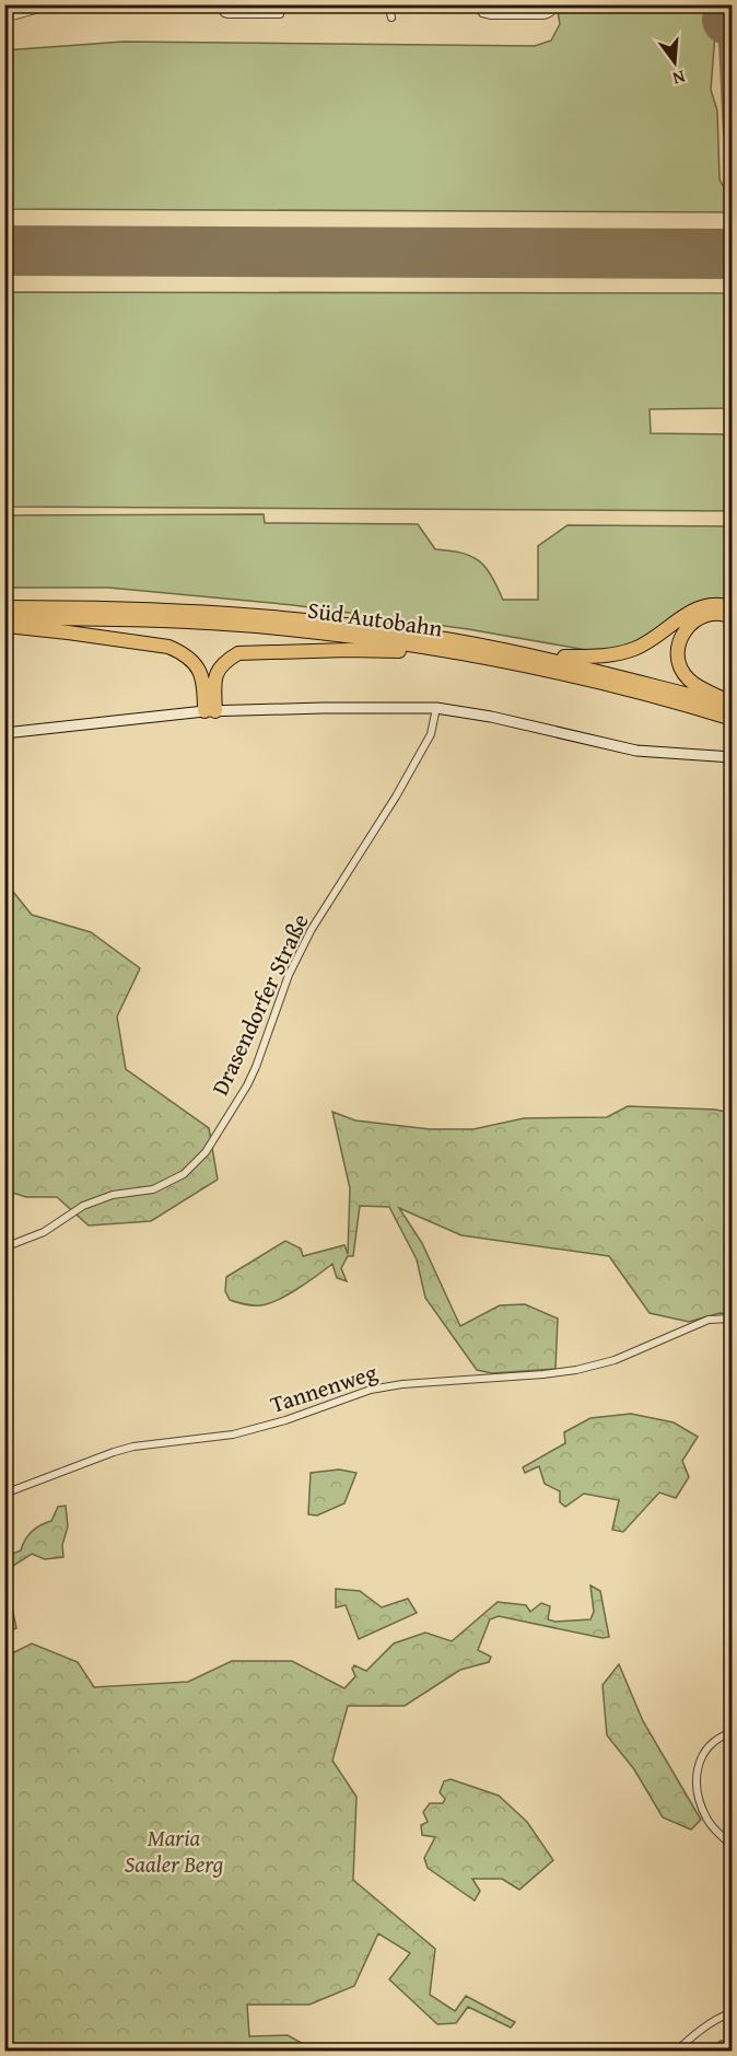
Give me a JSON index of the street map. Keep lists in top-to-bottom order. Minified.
{"streets":{"highway":["Süd Autobahn"],"street":["Drasendorfer Straße","Tannenweg"]},"parks":["Maria Saaler Berg"],"north":"bottom"}
